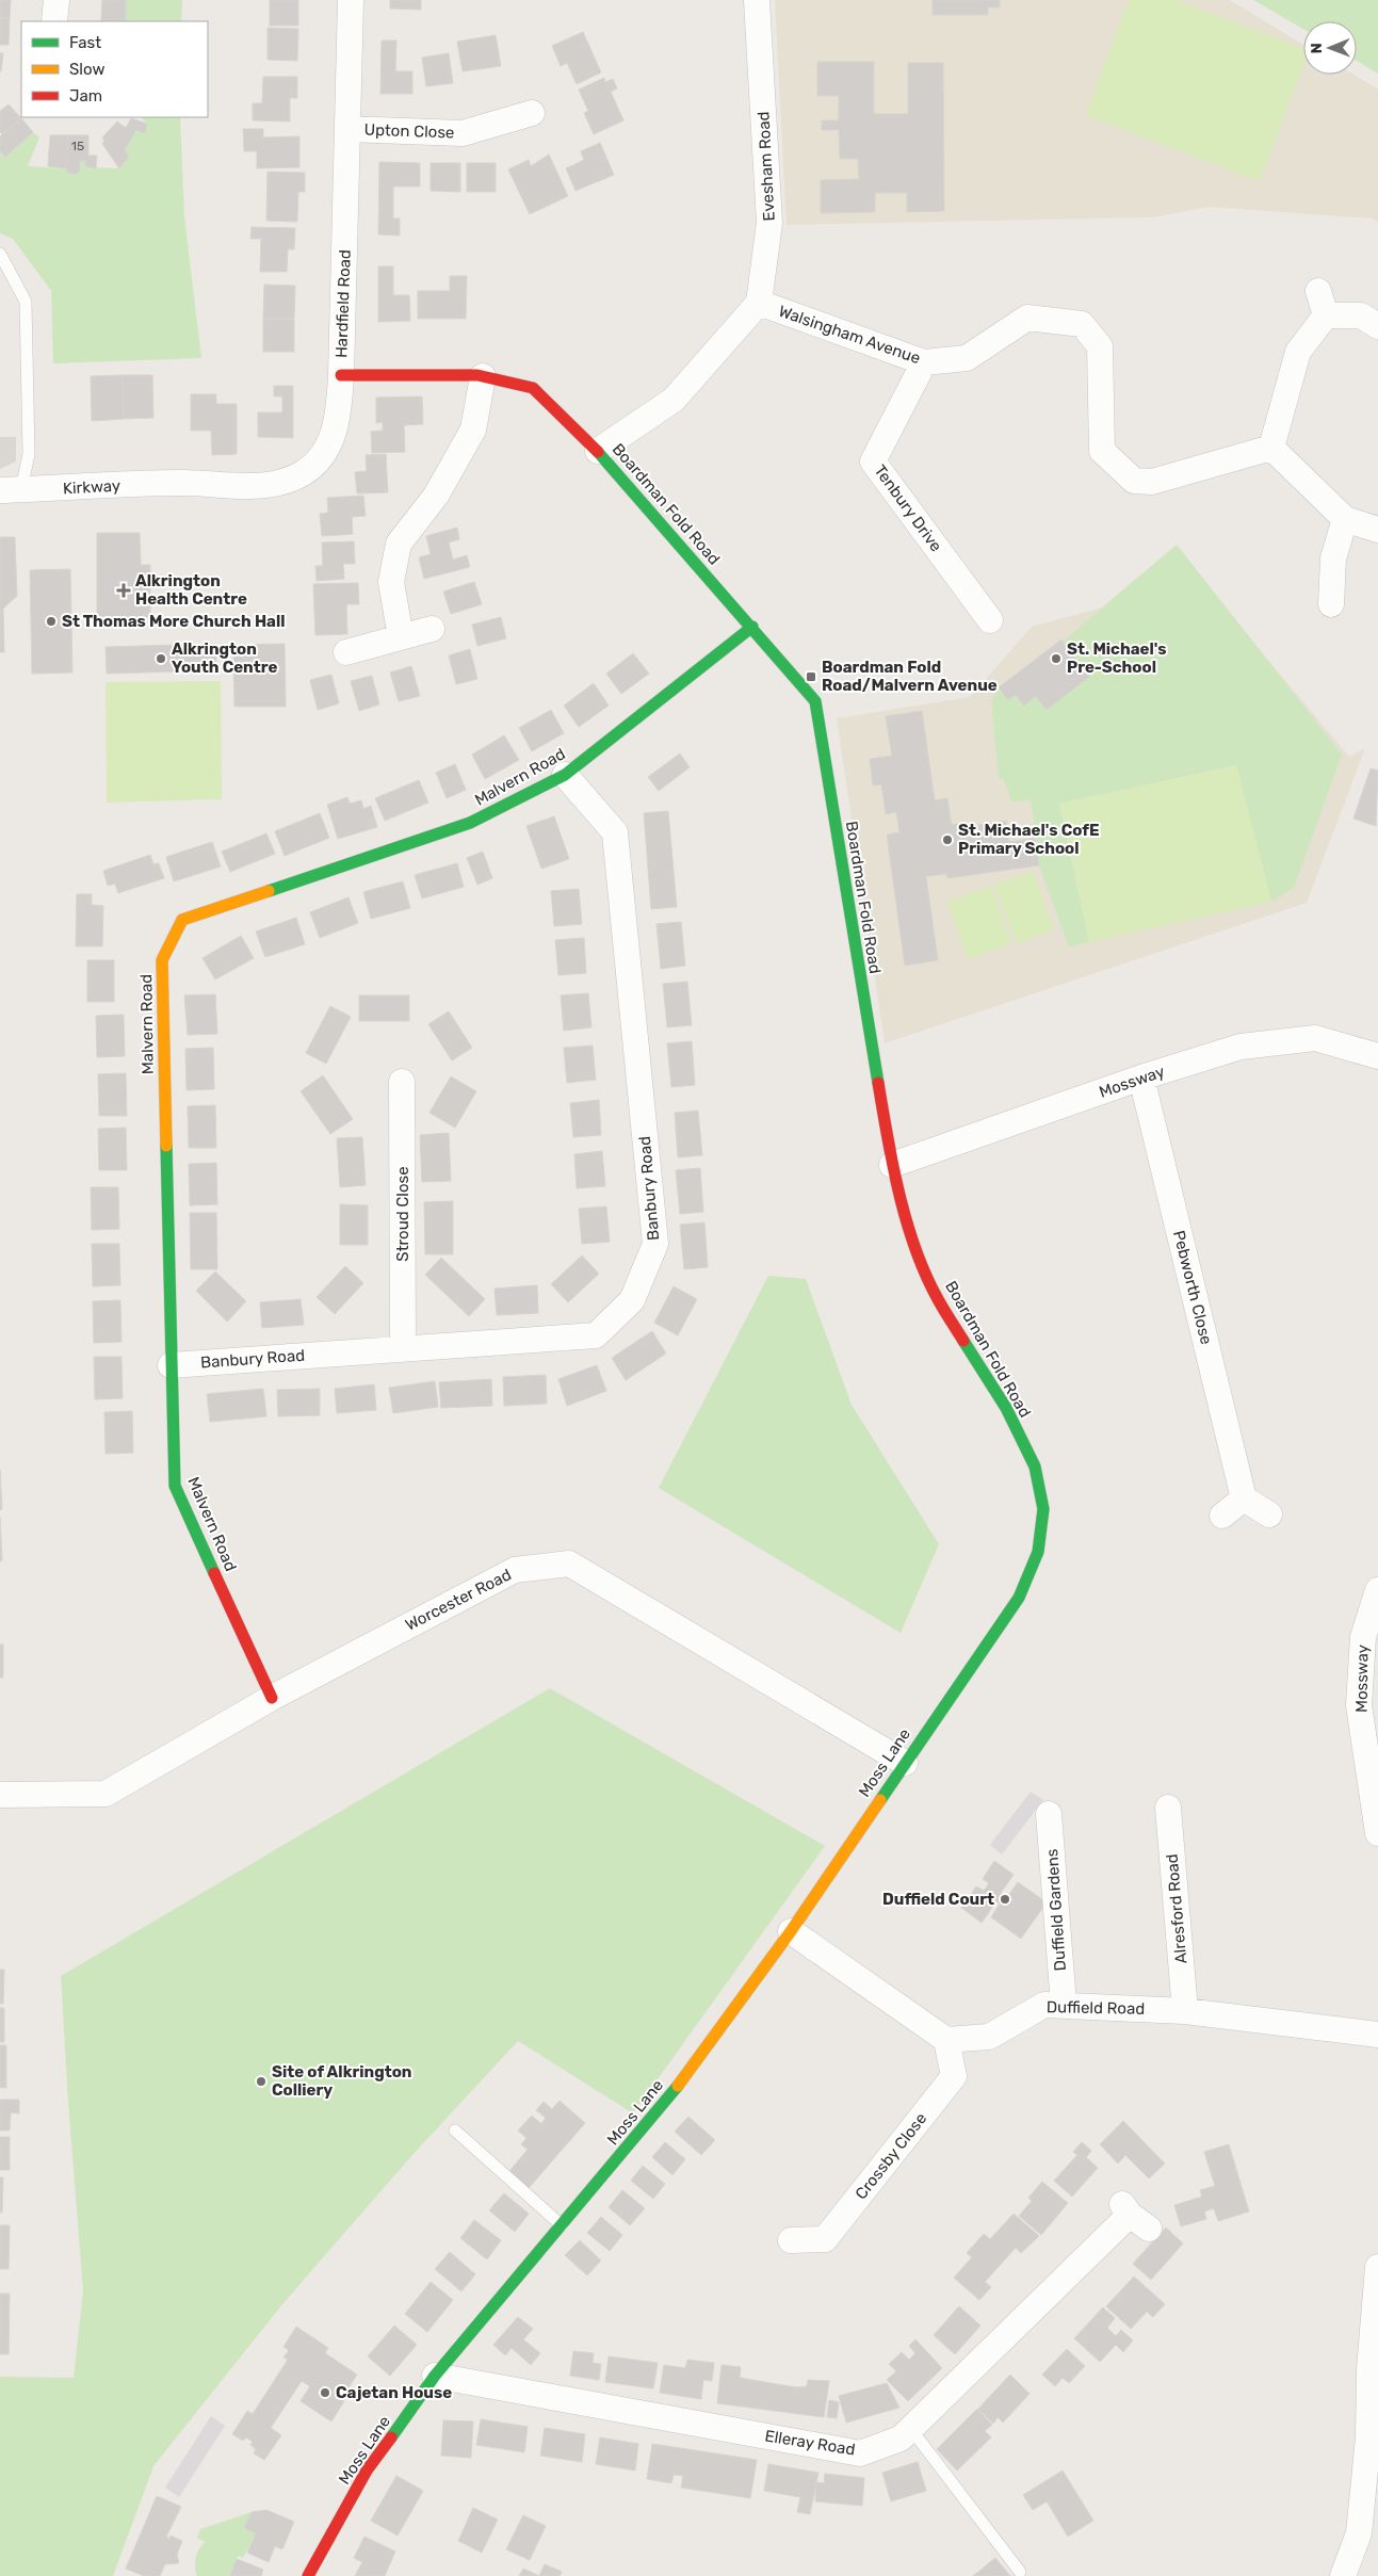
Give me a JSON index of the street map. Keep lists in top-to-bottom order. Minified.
{"streets":{"street":["Upton Close","Evesham Road","Hardfield Road","Walsingham Avenue","Kirkway","Boardman Fold Road","Tenbury Drive","Malvern Road","Mossway","Banbury Road","Stroud Close","Pebworth Close","Worcester Road","Moss Lane","Alresford Road","Duffield Gardens","Duffield Road","Crossby Close","Elleray Road"]},"crossings":[["Upton Close","Hardfield Road"],["Evesham Road","Walsingham Avenue"],["Hardfield Road","Kirkway"],["Hardfield Road","Boardman Fold Road"],["Walsingham Avenue","Tenbury Drive"],["Boardman Fold Road","Malvern Road"],["Boardman Fold Road","Mossway"],["Boardman Fold Road","Moss Lane"],["Malvern Road","Banbury Road"],["Malvern Road","Worcester Road"],["Mossway","Pebworth Close"],["Banbury Road","Stroud Close"],["Worcester Road","Moss Lane"],["Moss Lane","Elleray Road"],["Alresford Road","Duffield Road"],["Duffield Gardens","Duffield Road"],["Duffield Road","Crossby Close"]],"places":{"health":["Alkrington Health Centre"],"other":["St Thomas More Church Hall","Alkrington Youth Centre","St. Michael's Pre-School","St. Michael's CofE Primary School","Duffield Court","Site of Alkrington Colliery","Cajetan House"],"transit":["Boardman Fold Road/Malvern Avenue"]},"house_numbers":["15"],"legend":["Fast","Slow","Jam"],"north":"left"}
